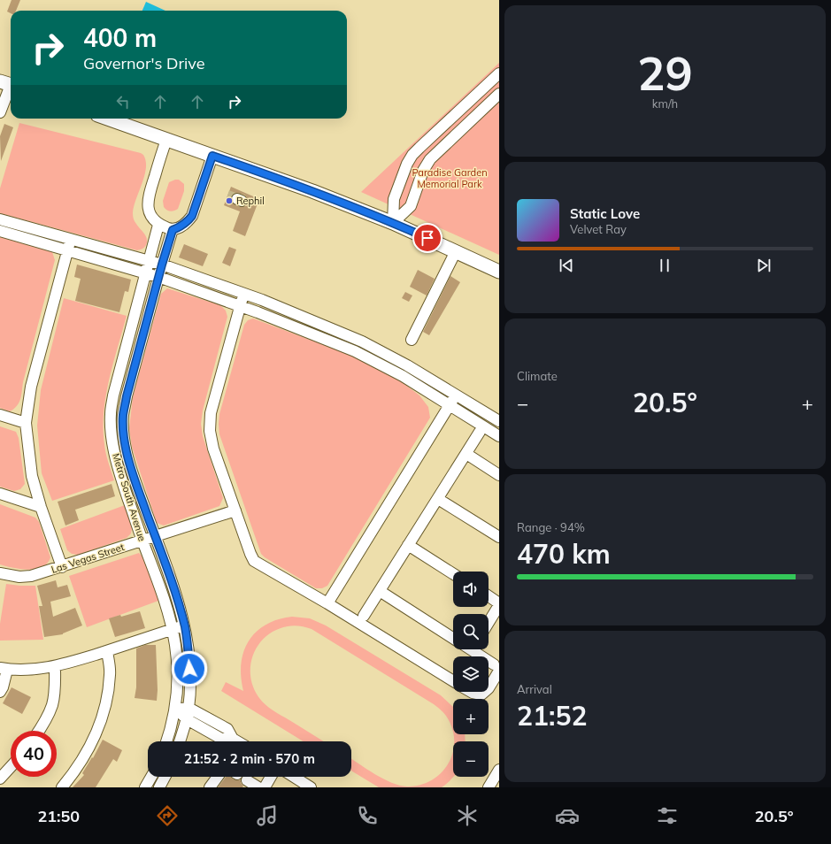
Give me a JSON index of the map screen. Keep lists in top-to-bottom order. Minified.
{"streets":{"street":["Metro South Avenue","Las Vegas Street"]},"crossings":[["Metro South Avenue","Las Vegas Street"]],"parks":["Paradise Garden Memorial Park"],"places":["Rephil"],"page":{"tile":[["29","km/h"],"Climate",["Range · 94%","470 km"],["Arrival","21:52"]],"turn":["400 m","Governor's Drive"],"song":["Static Love","Velvet Ray"],"heat":["−","20.5°","+"],"map_buttons":["+","−"],"limit":"40","trip":"21:52 · 2 min · 570 m","tabs":["21:50","20.5°"]}}
